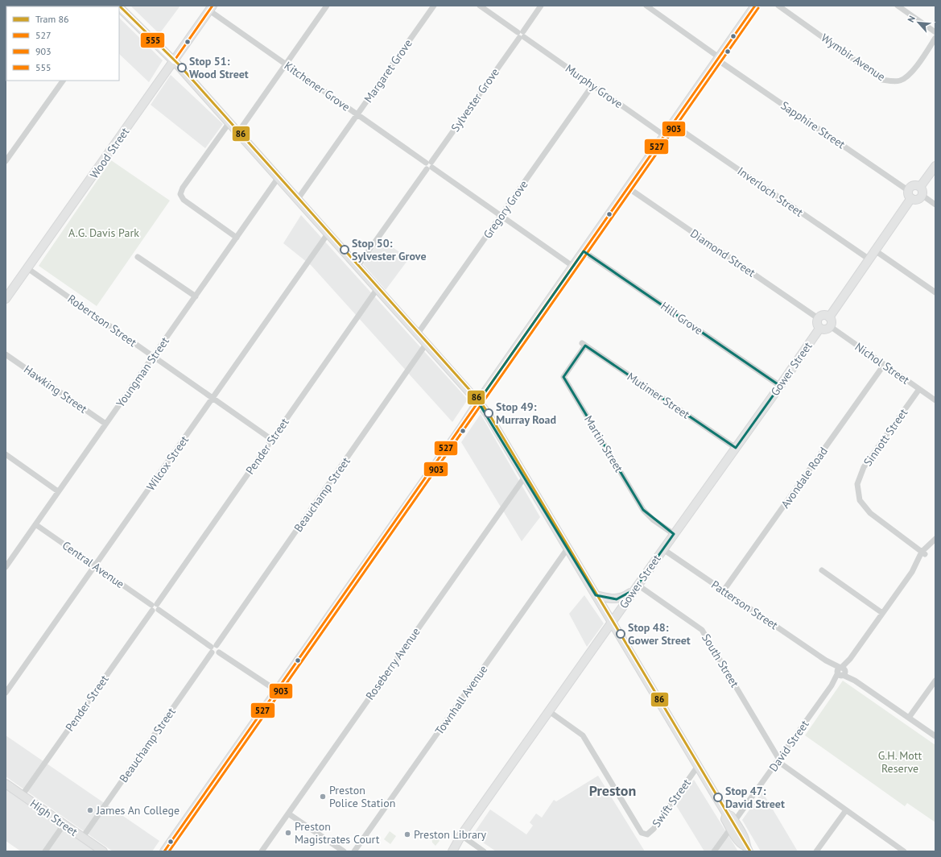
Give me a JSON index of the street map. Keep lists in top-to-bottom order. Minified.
{"streets":{"main road":["Wood Street","Gower Street","High Street"],"street":["Wymbir Avenue","Margaret Grove","Kitchener Grove","Murphy Grove","Sylvester Grove","Sapphire Street","Inverloch Street","Gregory Grove","Diamond Street","Hill Grove","Robertson Street","Nichol Street","Youngman Street","Hawking Street","Mutimer Street","Sinnott Street","Martin Street","Pender Street","Wilcox Street","Avondale Road","Beauchamp Street","Central Avenue","Patterson Street","South Street","Roseberry Avenue","Townhall Avenue","David Street","Swift Street"]},"crossings":[["Margaret Grove","Kitchener Grove"],["Kitchener Grove","Sylvester Grove"],["Kitchener Grove","Wood Street"],["Kitchener Grove","Gregory Grove"],["Murphy Grove","Sylvester Grove"],["Murphy Grove","Gregory Grove"],["Wood Street","Robertson Street"],["Diamond Street","Nichol Street"],["Diamond Street","Gower Street"],["Hill Grove","Gower Street"],["Robertson Street","Youngman Street"],["Robertson Street","Pender Street"],["Robertson Street","Wilcox Street"],["Nichol Street","Gower Street"],["Nichol Street","Sinnott Street"],["Nichol Street","Avondale Road"],["Gower Street","Mutimer Street"],["Gower Street","Martin Street"],["Gower Street","Patterson Street"],["Gower Street","South Street"],["Gower Street","Swift Street"],["Youngman Street","Hawking Street"],["Youngman Street","Central Avenue"],["Mutimer Street","Martin Street"],["Sinnott Street","David Street"],["Pender Street","Central Avenue"],["Pender Street","High Street"],["Wilcox Street","Central Avenue"],["Avondale Road","Patterson Street"],["Beauchamp Street","High Street"],["Patterson Street","David Street"],["South Street","David Street"]],"districts":["Preston"],"parks":["A.G. Davis Park","G.H. Mott Reserve"],"places":["Stop 51: Wood Street","Stop 50: Sylvester Grove","Stop 49: Murray Road","Stop 48: Gower Street","Preston Police Station","Stop 47: David Street","James An College","Preston Magistrates Court","Preston Library"],"lines":["tram line 86","transit line 527","transit line 555","transit line 903"],"legend":["Tram 86","527","903","555"],"north":"top left"}
